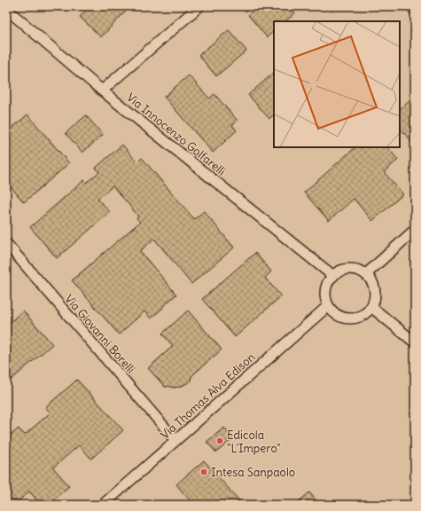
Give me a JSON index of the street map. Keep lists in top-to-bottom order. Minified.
{"streets":{"street":["Via Innocenzo Golfarelli","Via Giovanni Borelli","Via Thomas Alva Edison"]},"crossings":[["Via Innocenzo Golfarelli","Via Thomas Alva Edison"],["Via Giovanni Borelli","Via Thomas Alva Edison"]],"places":["Edicola \"L'Impero\"","Intesa Sanpaolo"]}
